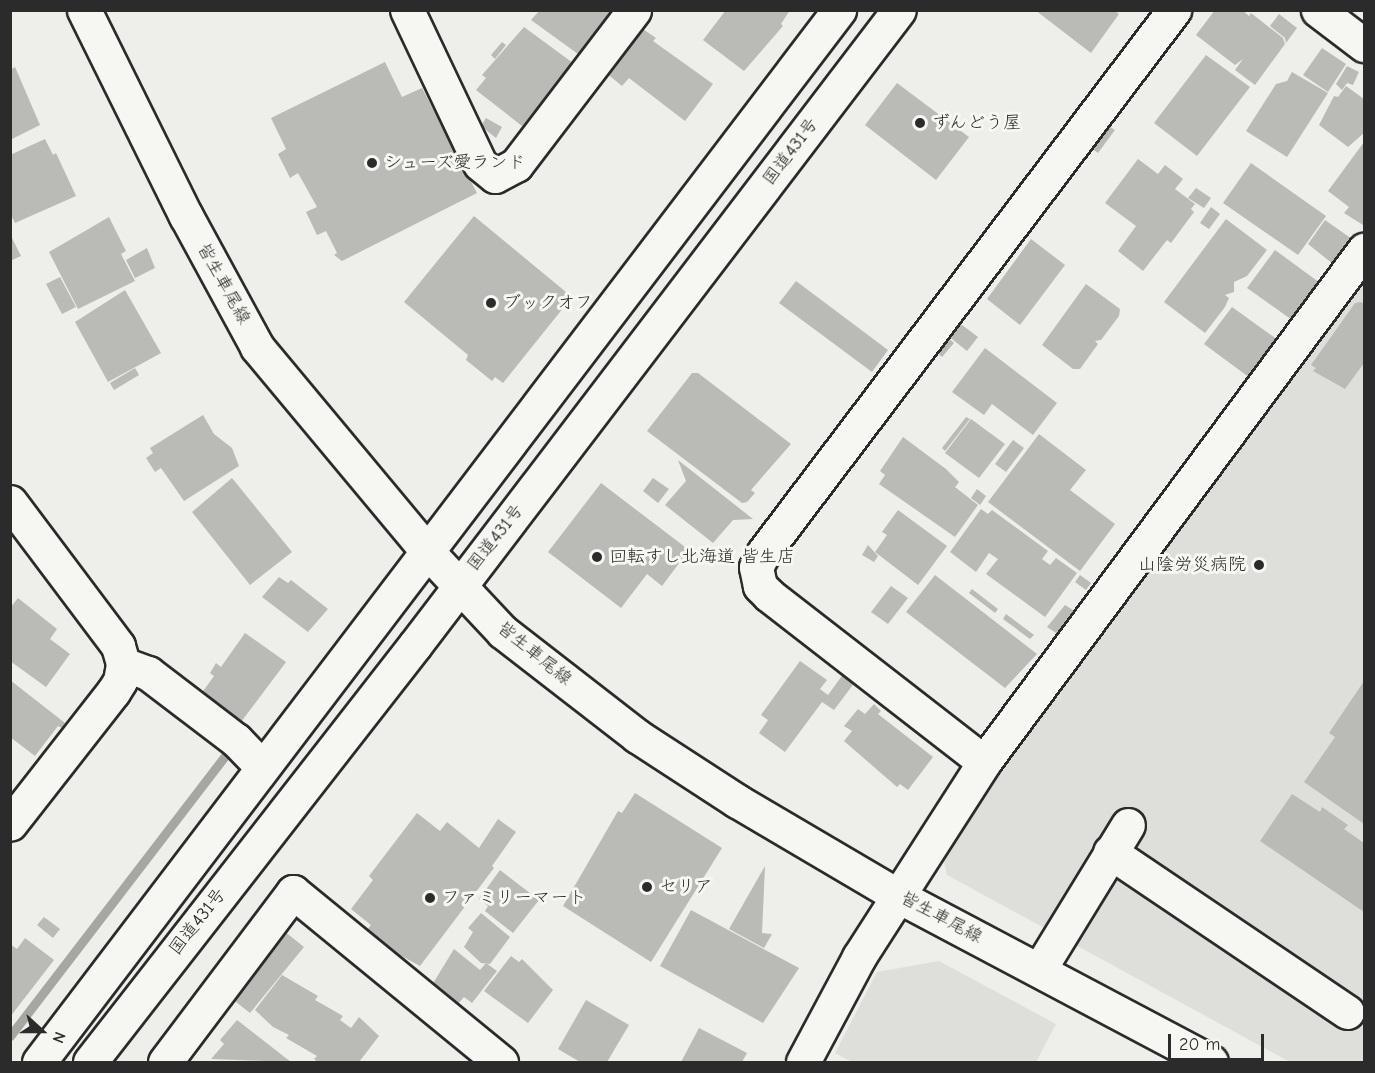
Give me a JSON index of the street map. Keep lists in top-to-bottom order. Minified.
{"streets":{"main road":["国道431号","皆生車尾線"]},"crossings":[["国道431号","皆生車尾線"]],"places":["ずんどう屋","シューズ愛ランド","ブックオフ","回転すし北海道 皆生店","山陰労災病院","セリア","ファミリーマート"],"scale_bar":"20 m","north":"right"}
